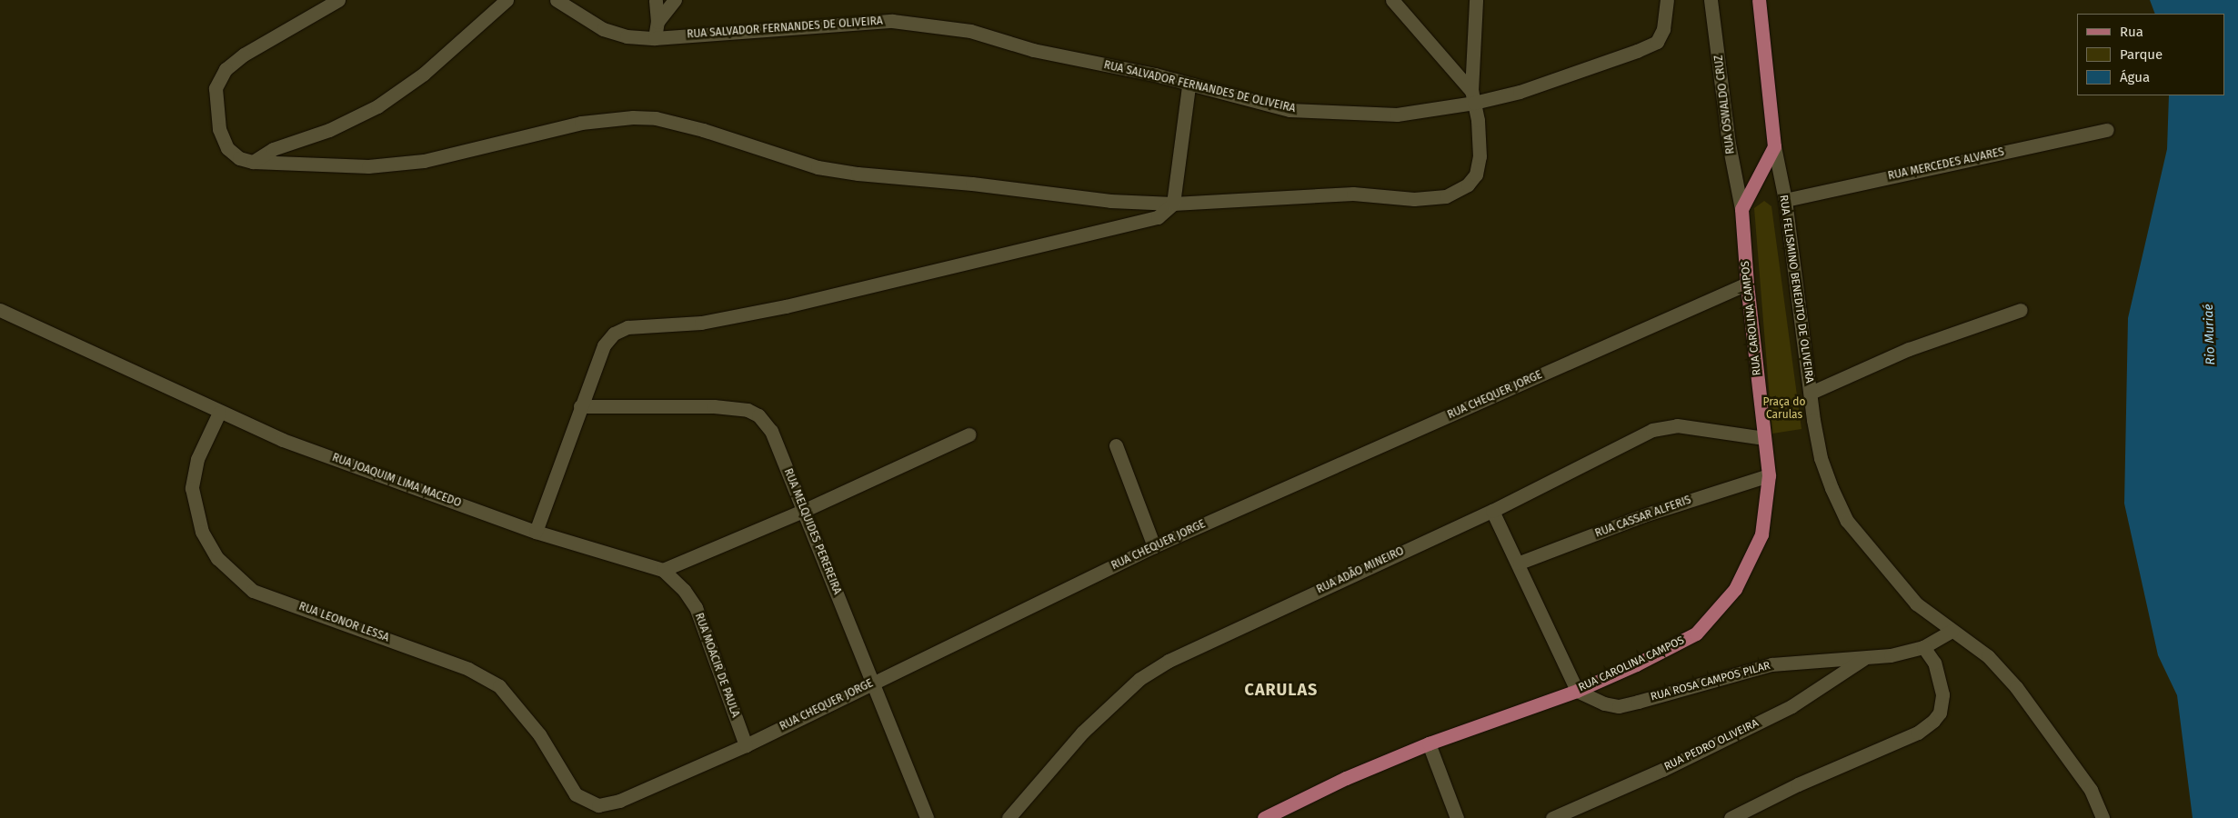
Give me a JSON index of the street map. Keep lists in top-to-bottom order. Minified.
{"streets":{"main road":["RUA CAROLINA CAMPOS"],"street":["RUA SALVADOR FERNANDES DE OLIVEIRA","RUA OSWALDO CRUZ","RUA MERCEDES ALVARES","RUA FELISMINO BENEDITO DE OLIVEIRA","RUA CHEQUER JORGE","RUA JOAQUIM LIMA MACEDO","RUA CASSAR ALFERIS","RUA MELQUIDES PEREREIRA","RUA ADÃO MINEIRO","RUA LEONOR LESSA","RUA MOACIR DE PAULA","RUA ROSA CAMPOS PILAR","RUA PEDRO OLIVEIRA"]},"crossings":[["RUA OSWALDO CRUZ","RUA CAROLINA CAMPOS"],["RUA MERCEDES ALVARES","RUA FELISMINO BENEDITO DE OLIVEIRA"],["RUA FELISMINO BENEDITO DE OLIVEIRA","RUA ROSA CAMPOS PILAR"],["RUA CAROLINA CAMPOS","RUA CHEQUER JORGE"],["RUA CAROLINA CAMPOS","RUA CASSAR ALFERIS"],["RUA CAROLINA CAMPOS","RUA ADÃO MINEIRO"],["RUA CAROLINA CAMPOS","RUA ROSA CAMPOS PILAR"],["RUA CHEQUER JORGE","RUA MELQUIDES PEREREIRA"],["RUA CHEQUER JORGE","RUA LEONOR LESSA"],["RUA CHEQUER JORGE","RUA MOACIR DE PAULA"],["RUA JOAQUIM LIMA MACEDO","RUA LEONOR LESSA"],["RUA JOAQUIM LIMA MACEDO","RUA MOACIR DE PAULA"],["RUA ROSA CAMPOS PILAR","RUA PEDRO OLIVEIRA"]],"districts":["CARULAS"],"water":["Rio Muriaé"],"parks":["Praça do Carulas"],"legend":["Rua","Parque","Água"]}
